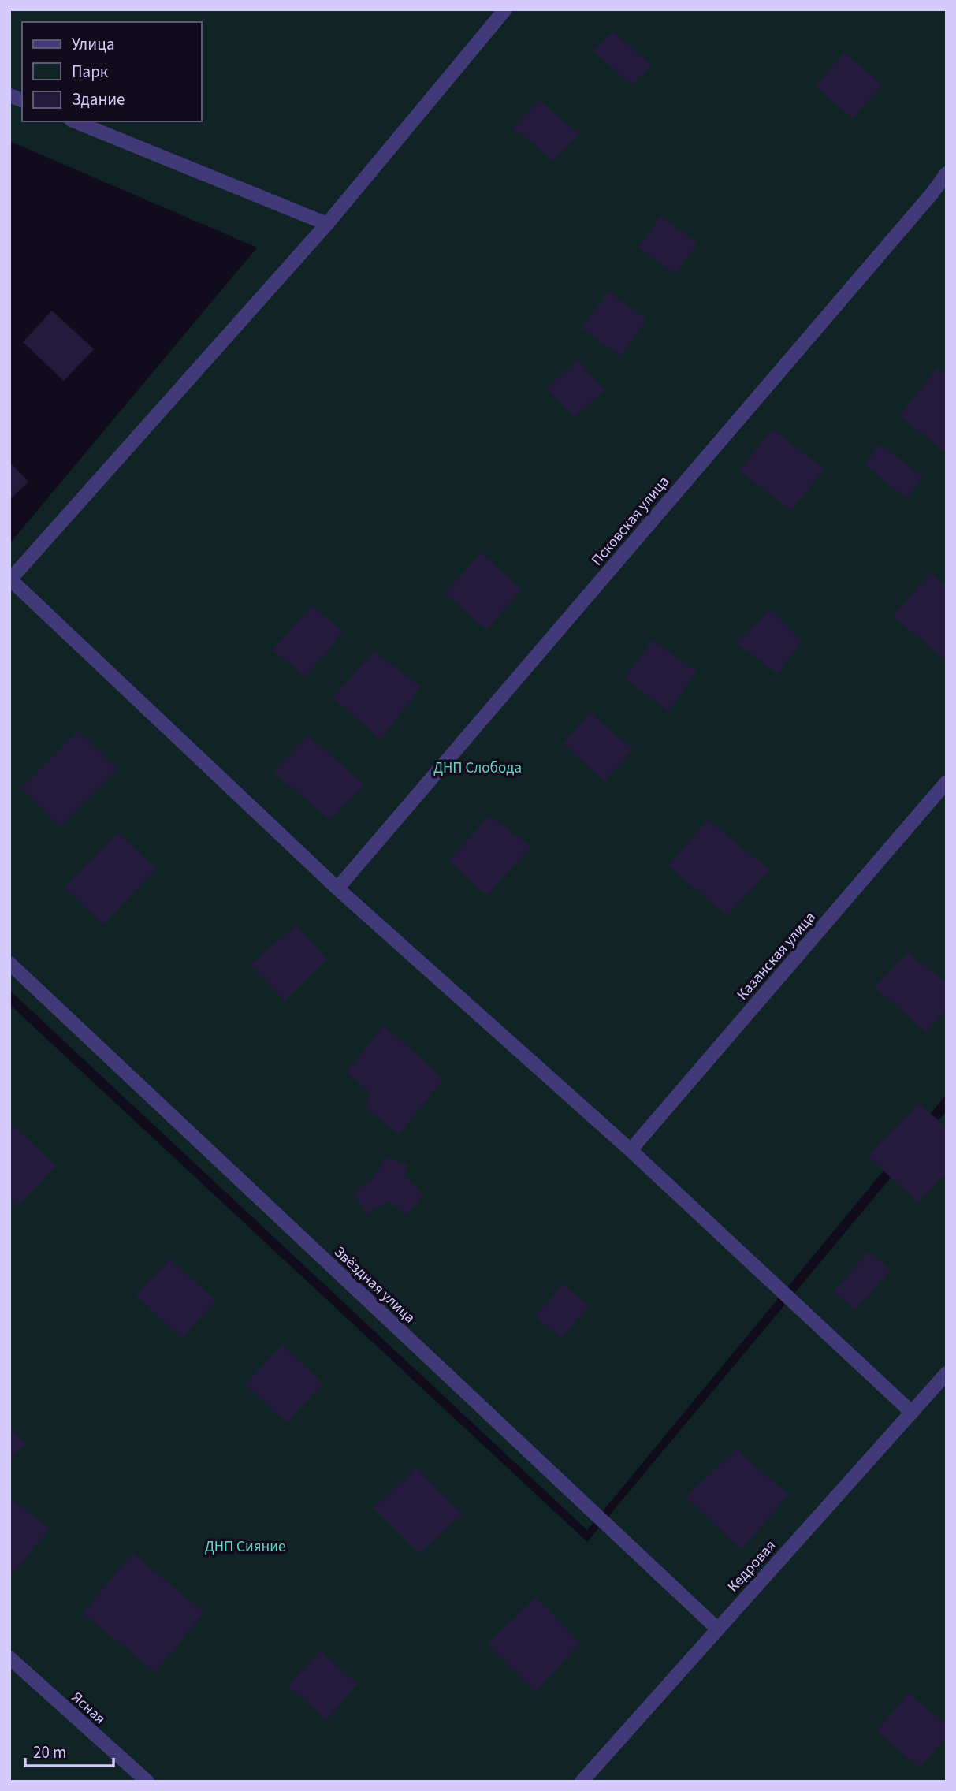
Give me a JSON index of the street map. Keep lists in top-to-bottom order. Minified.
{"streets":{"street":["Псковская улица","Казанская улица","Звёздная улица","Кедровая","Ясная"]},"crossings":[["Звёздная улица","Кедровая"]],"parks":["ДНП Слобода","ДНП Сияние"],"legend":["Улица","Парк","Здание"],"scale_bar":"20 m"}
